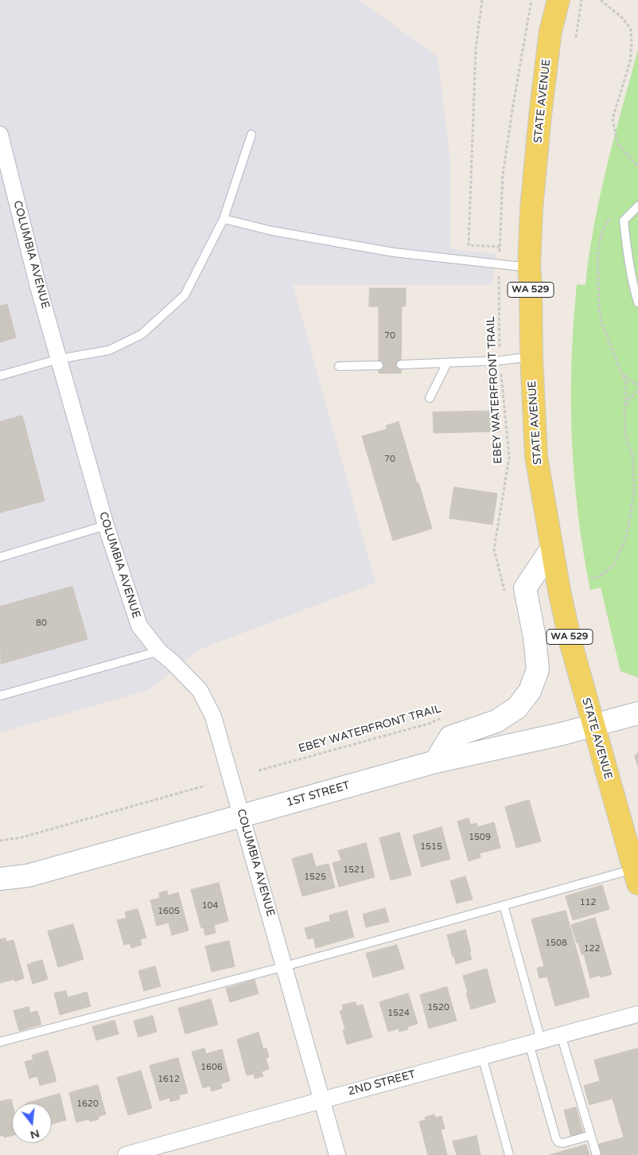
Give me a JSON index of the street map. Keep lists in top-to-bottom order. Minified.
{"streets":{"main road":["STATE AVENUE","WA 529"],"street":["COLUMBIA AVENUE","1ST STREET","2ND STREET"],"path":["EBEY WATERFRONT TRAIL"]},"crossings":[["STATE AVENUE","1ST STREET"],["COLUMBIA AVENUE","1ST STREET"],["COLUMBIA AVENUE","2ND STREET"]],"house_numbers":["70","70","80","1509","1515","1521","1525","112","104","1605","1508","122","1520","1524","1606","1612","1620"],"north":"bottom"}
